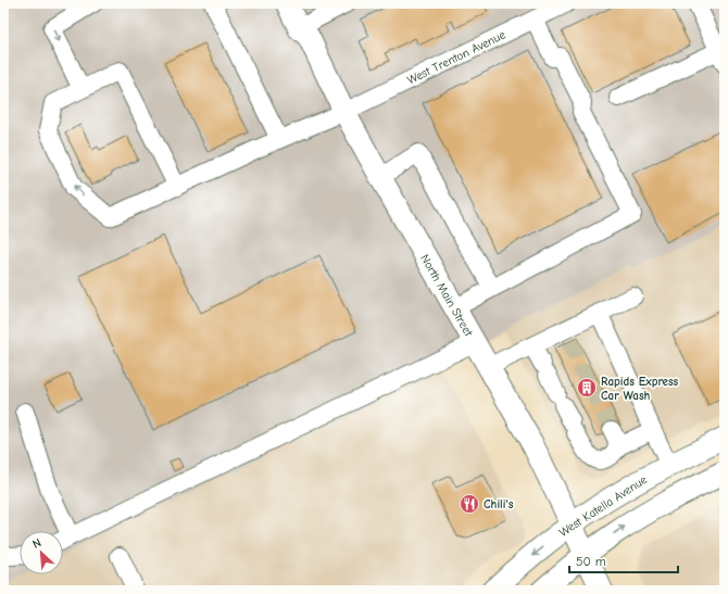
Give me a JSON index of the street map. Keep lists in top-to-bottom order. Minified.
{"streets":{"main road":["North Main Street","West Katella Avenue"],"street":["West Trenton Avenue"]},"crossings":[["West Trenton Avenue","North Main Street"],["North Main Street","West Katella Avenue"]],"places":{"building":["Rapids Express Car Wash"],"restaurant":["Chili's"]},"scale_bar":"50 m","north":"top left"}
